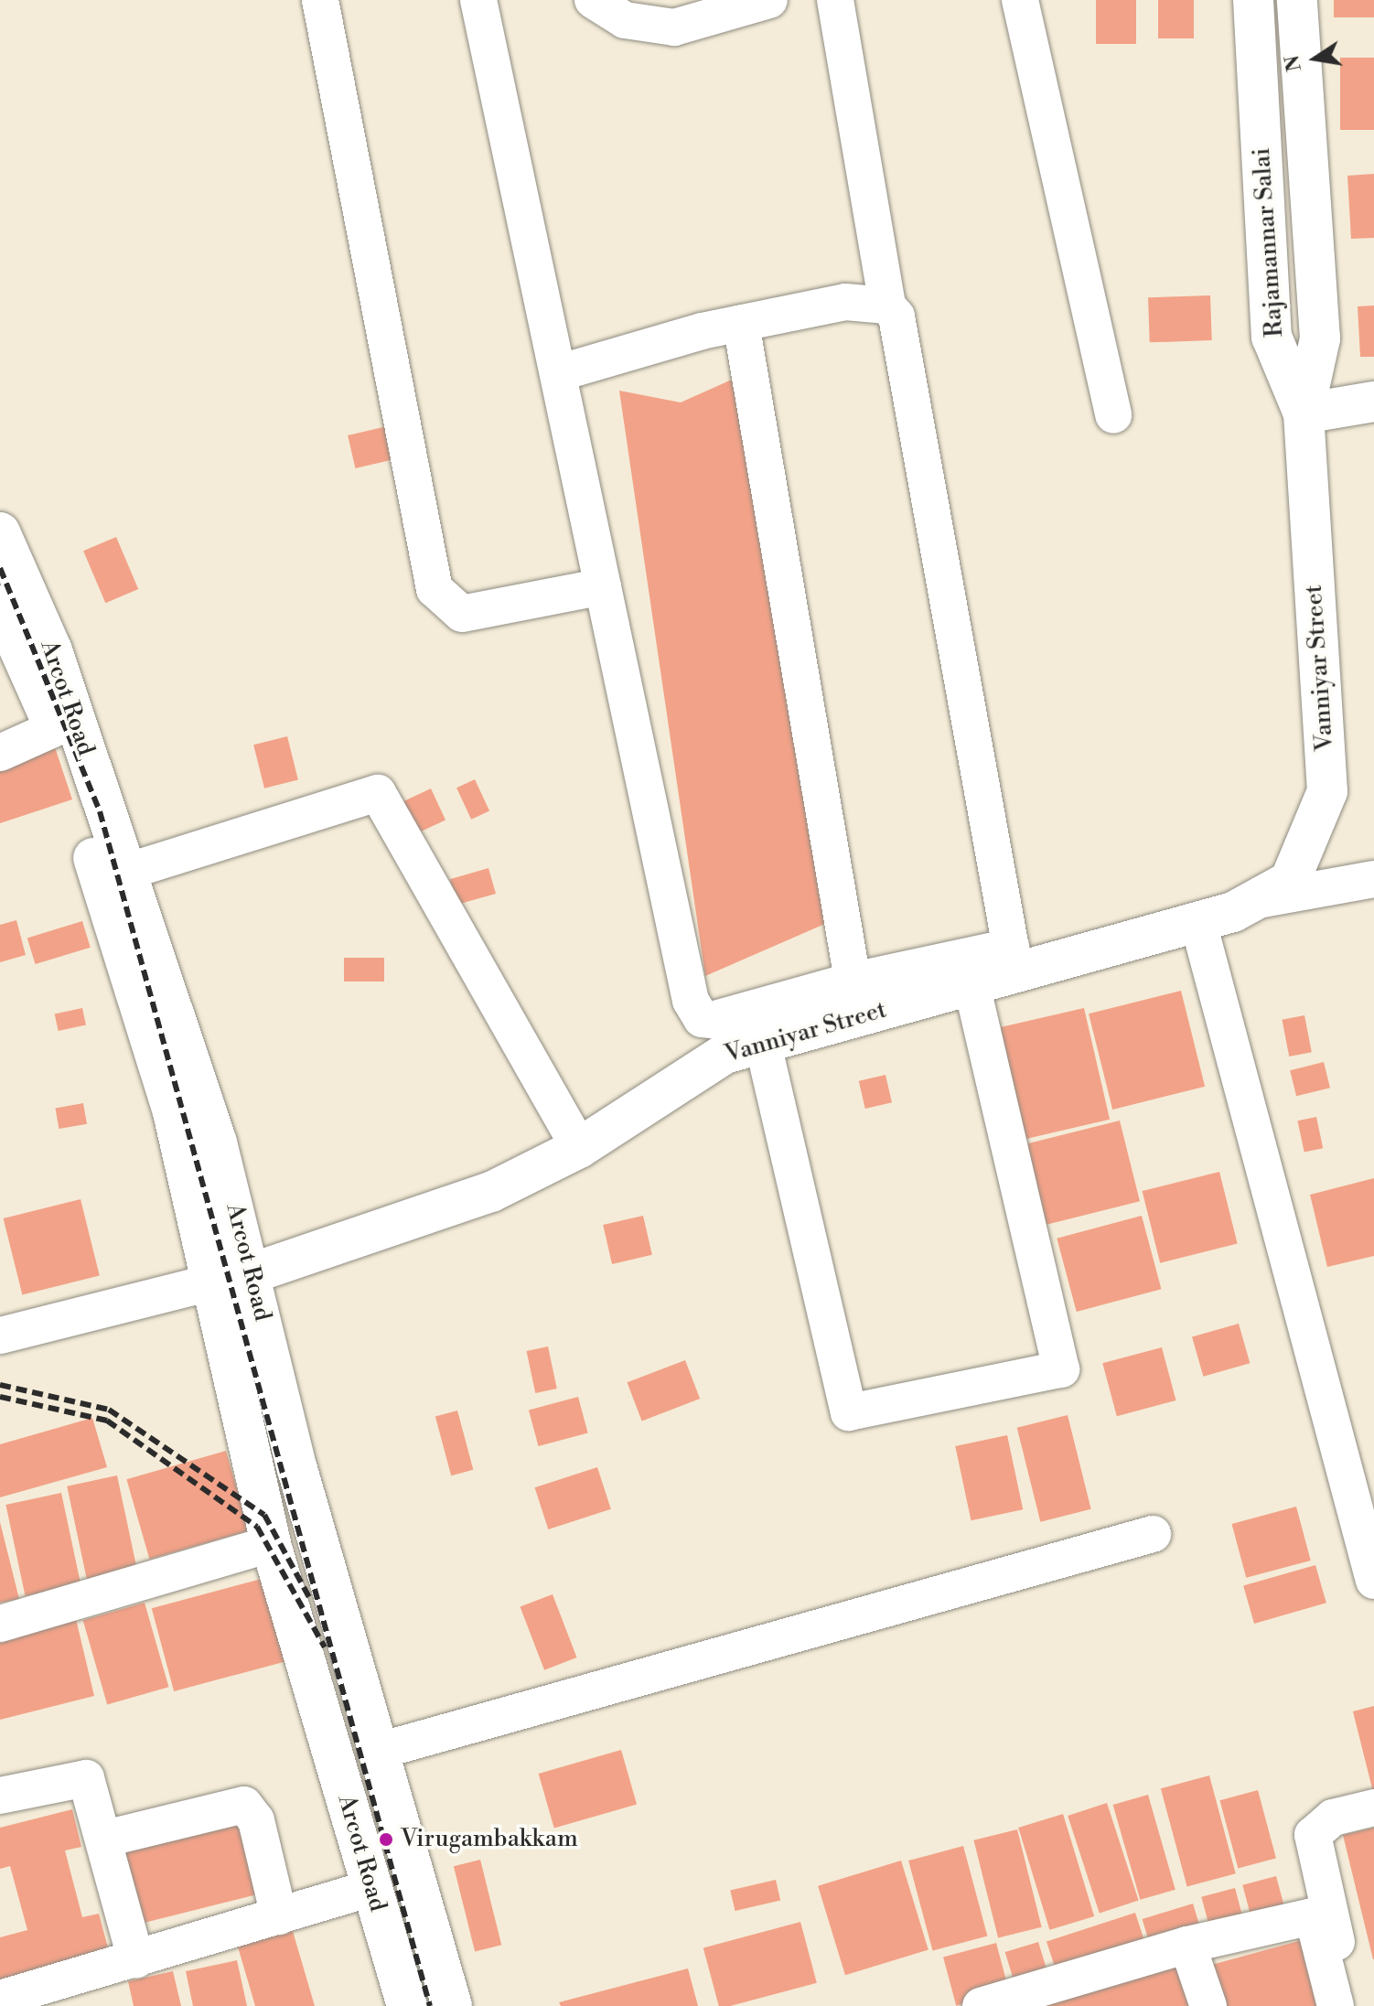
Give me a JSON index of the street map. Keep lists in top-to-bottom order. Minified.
{"streets":{"main road":["Rajamannar Salai","Vanniyar Street","Arcot Road"]},"crossings":[["Rajamannar Salai","Vanniyar Street"],["Vanniyar Street","Arcot Road"]],"places":["Virugambakkam"],"north":"left"}
